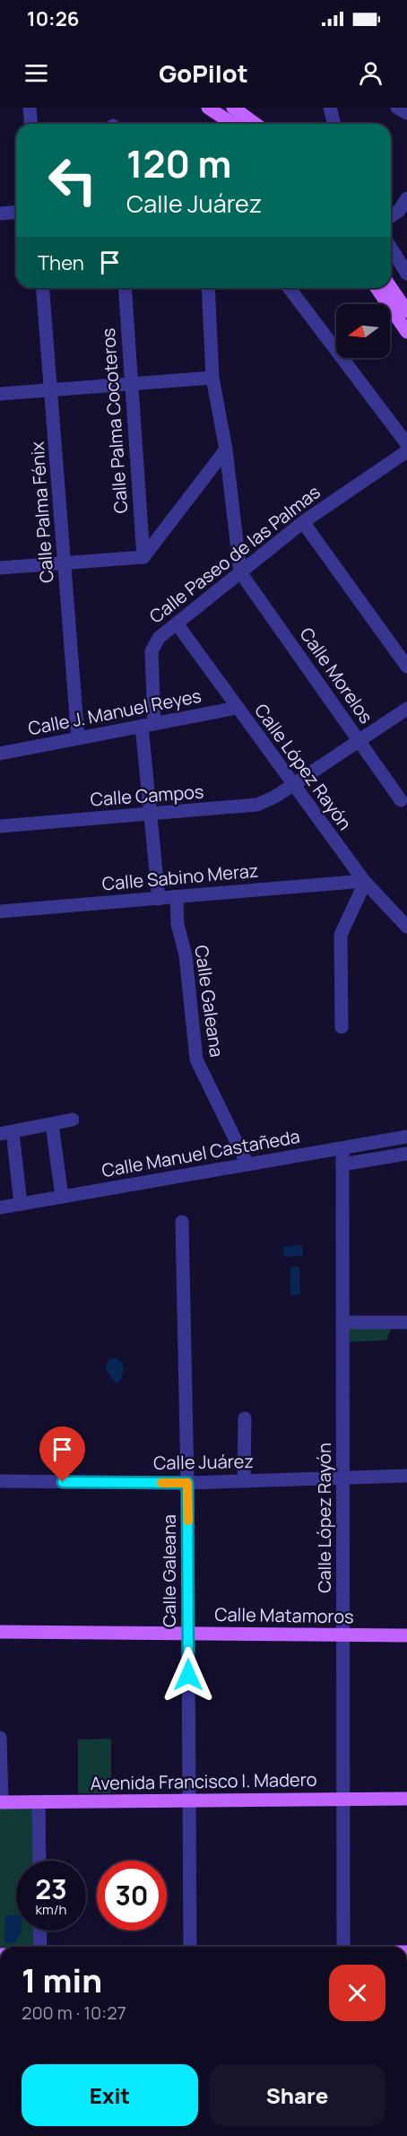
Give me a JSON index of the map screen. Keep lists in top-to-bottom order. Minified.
{"streets":{"main road":["Calle Matamoros","Avenida Francisco I. Madero"],"street":["Calle Palma Cocoteros","Calle Palma Fénix","Calle Paseo de las Palmas","Calle Morelos","Calle J. Manuel Reyes","Calle López Rayón","Calle Campos","Calle Sabino Meraz","Calle Galeana","Calle Manuel Castañeda","Calle Juárez"]},"crossings":[["Calle Palma Fénix","Calle J. Manuel Reyes"],["Calle Paseo de las Palmas","Calle Morelos"],["Calle Paseo de las Palmas","Calle J. Manuel Reyes"],["Calle Paseo de las Palmas","Calle López Rayón"],["Calle Morelos","Calle Campos"],["Calle J. Manuel Reyes","Calle López Rayón"],["Calle López Rayón","Calle Campos"],["Calle López Rayón","Calle Sabino Meraz"],["Calle López Rayón","Calle Manuel Castañeda"],["Calle López Rayón","Calle Juárez"],["Calle López Rayón","Calle Matamoros"],["Calle López Rayón","Avenida Francisco I. Madero"],["Calle Sabino Meraz","Calle Galeana"],["Calle Galeana","Calle Manuel Castañeda"],["Calle Galeana","Calle Juárez"],["Calle Galeana","Calle Matamoros"],["Calle Galeana","Avenida Francisco I. Madero"]],"north":"left","page":{"status":"10:26","header":"GoPilot","turn":["120 m","Calle Juárez"],"then":"Then","speed":"23 km/h","limit":"30","heading":["1 min","200 m · 10:27"],"buttons":["Exit","Share"]}}
